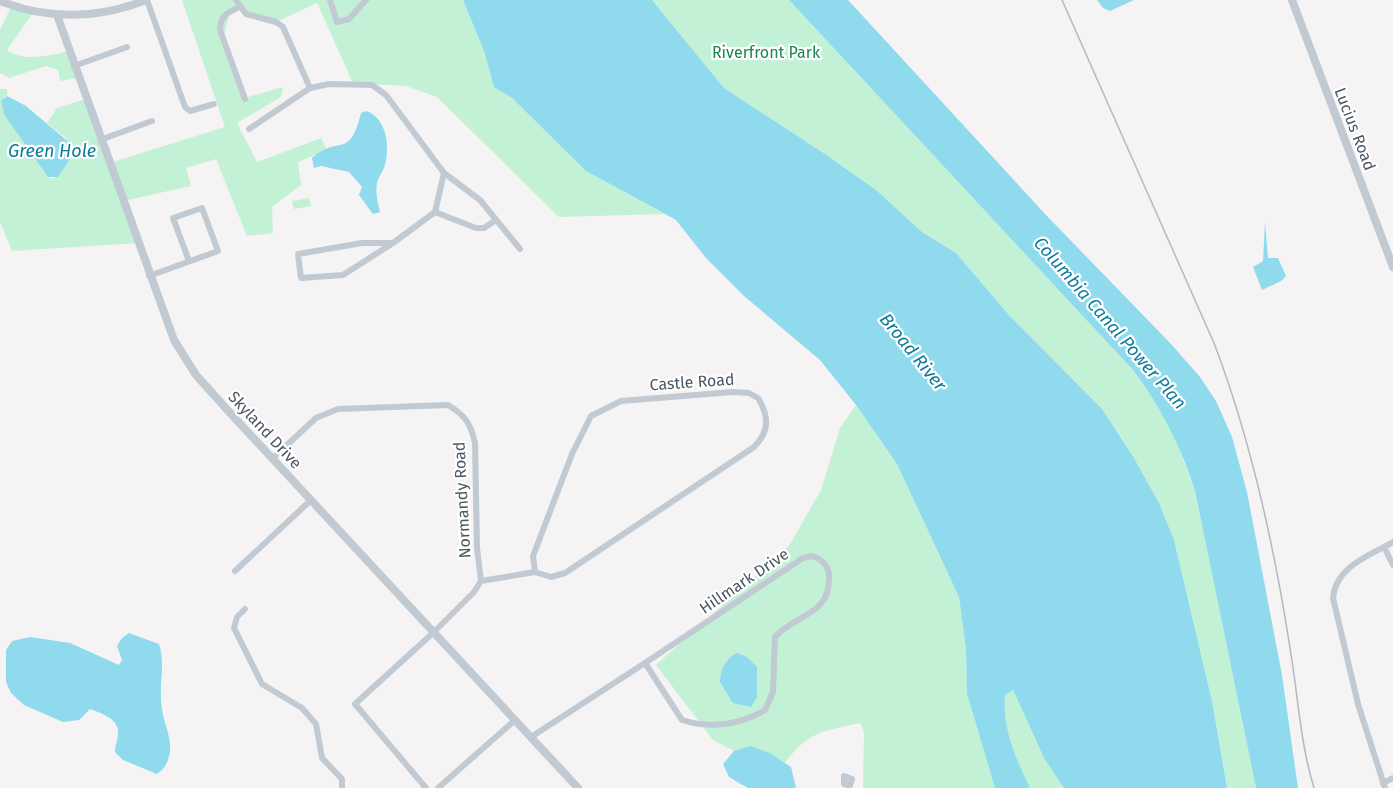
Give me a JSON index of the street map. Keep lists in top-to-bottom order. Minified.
{"streets":{"street":["Lucius Road","Castle Road","Skyland Drive","Normandy Road","Hillmark Drive"]},"crossings":[["Castle Road","Normandy Road"],["Skyland Drive","Normandy Road"],["Skyland Drive","Hillmark Drive"]],"water":["Green Hole","Columbia Canal Power Plan","Broad River"],"parks":["Riverfront Park"]}
